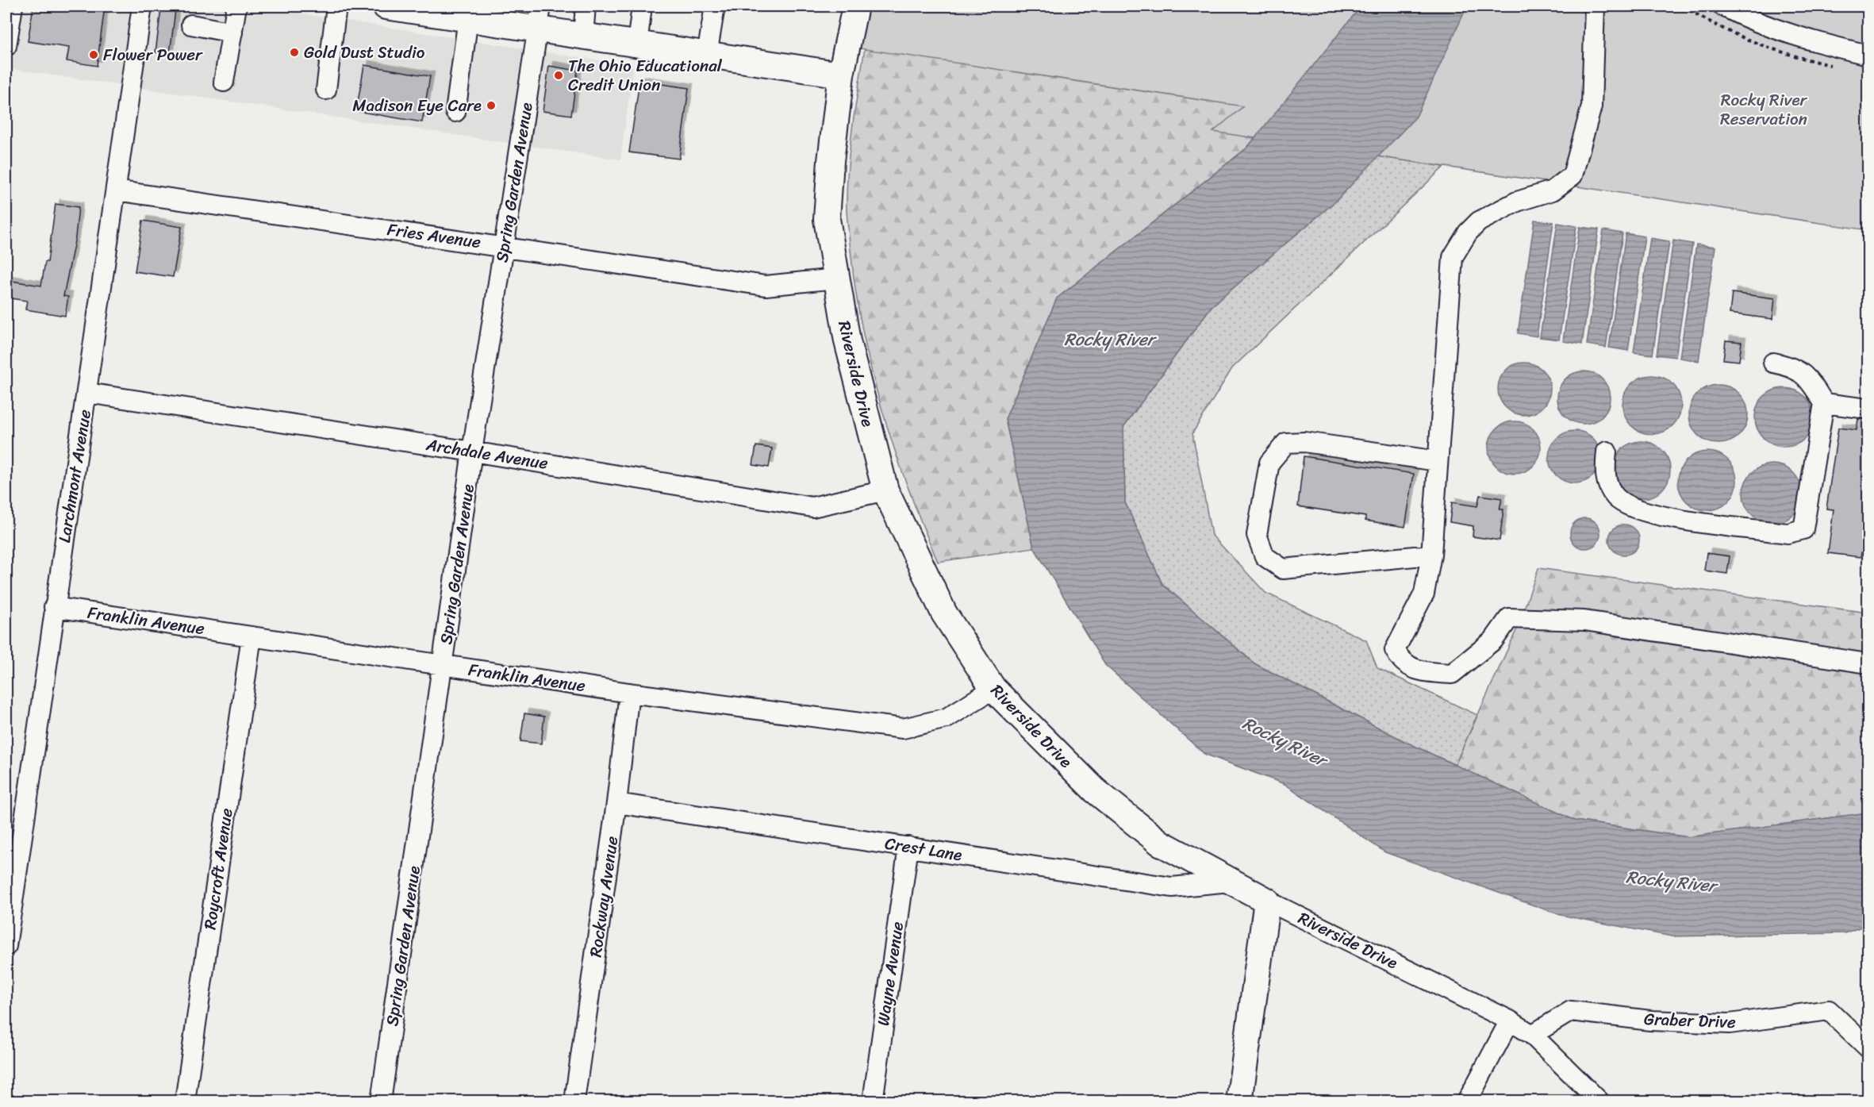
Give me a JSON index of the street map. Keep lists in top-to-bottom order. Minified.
{"streets":{"main road":["Riverside Drive"],"street":["Spring Garden Avenue","Fries Avenue","Archdale Avenue","Larchmont Avenue","Franklin Avenue","Crest Lane","Roycroft Avenue","Rockway Avenue","Wayne Avenue","Graber Drive"]},"crossings":[["Spring Garden Avenue","Fries Avenue"],["Spring Garden Avenue","Archdale Avenue"],["Spring Garden Avenue","Franklin Avenue"],["Fries Avenue","Riverside Drive"],["Fries Avenue","Larchmont Avenue"],["Riverside Drive","Archdale Avenue"],["Riverside Drive","Franklin Avenue"],["Riverside Drive","Crest Lane"],["Riverside Drive","Graber Drive"],["Archdale Avenue","Larchmont Avenue"],["Larchmont Avenue","Franklin Avenue"],["Franklin Avenue","Roycroft Avenue"],["Franklin Avenue","Rockway Avenue"],["Crest Lane","Rockway Avenue"],["Crest Lane","Wayne Avenue"]],"water":["Rocky River"],"parks":["Rocky River Reservation"],"places":["Gold Dust Studio","Flower Power","The Ohio Educational Credit Union","Madison Eye Care"]}
